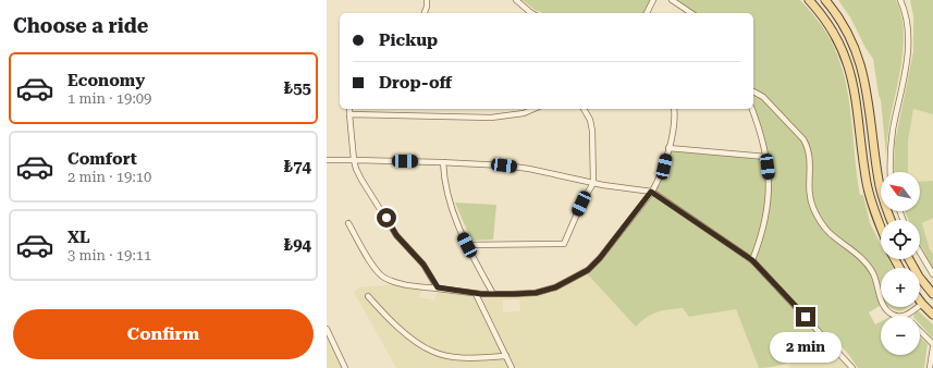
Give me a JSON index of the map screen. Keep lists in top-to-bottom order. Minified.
{"north":"top left","page":{"heading":"Choose a ride","banner":["Pickup","Drop-off"],"list":[{"name":"Economy","note":"1 min · 19:09","value":"₺55"},{"name":"Comfort","note":"2 min · 19:10","value":"₺74"},{"name":"XL","note":"3 min · 19:11","value":"₺94"}],"map_buttons":["+","−"],"buttons":"Confirm","bubble":"2 min"}}
